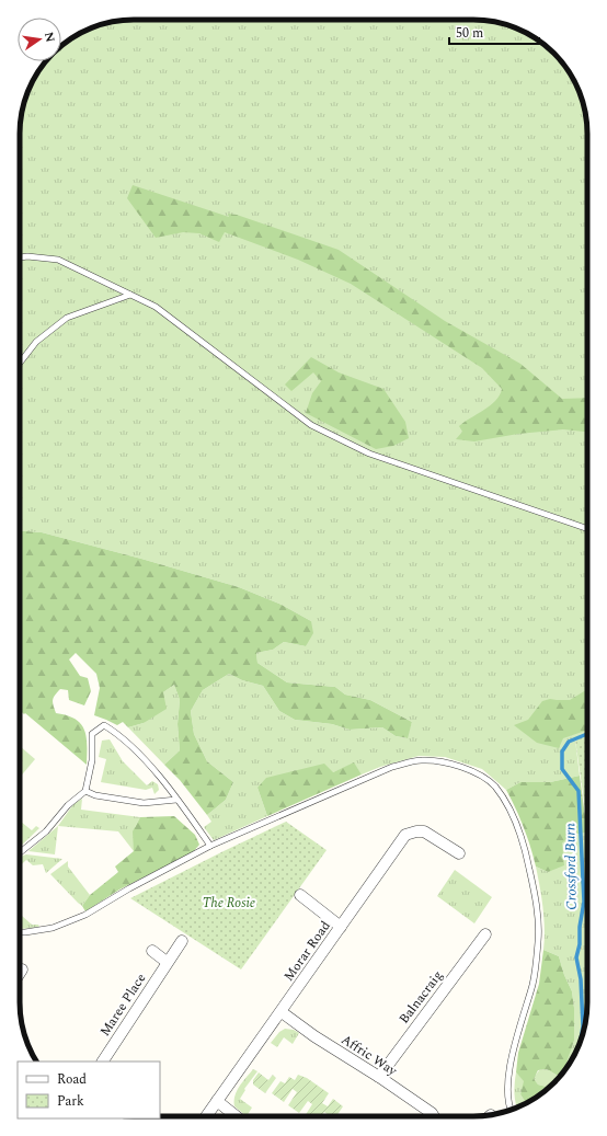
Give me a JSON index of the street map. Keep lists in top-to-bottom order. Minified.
{"streets":{"street":["Morar Road","Balnacraig","Maree Place","Affric Way"]},"crossings":[["Morar Road","Affric Way"],["Balnacraig","Affric Way"]],"water":["Crossford Burn"],"parks":["The Rosie"],"legend":["Road","Park"],"scale_bar":"50 m","north":"right"}
